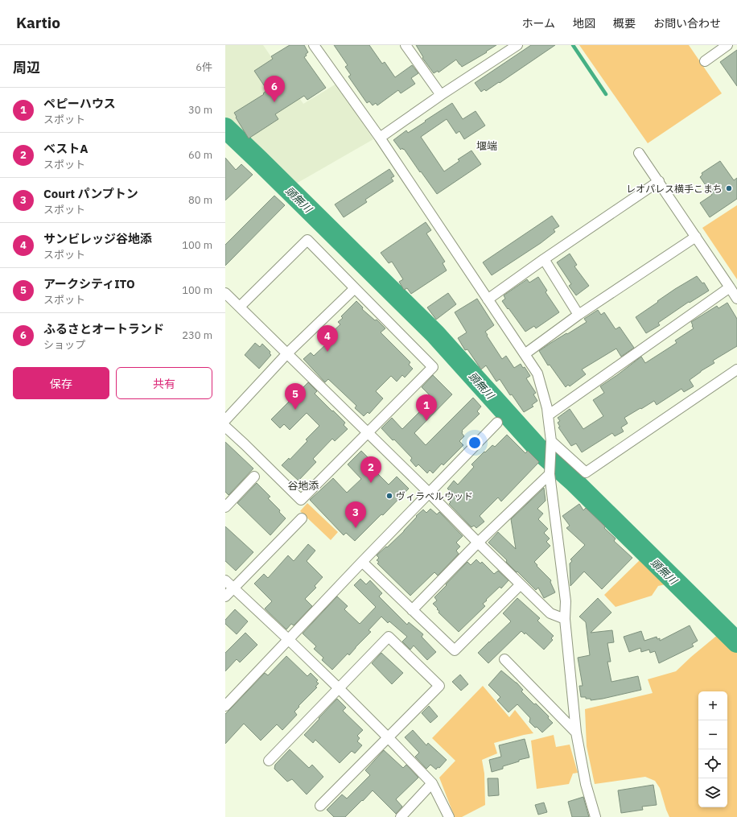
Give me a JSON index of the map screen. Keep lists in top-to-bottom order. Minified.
{"districts":["堰端","谷地添"],"water":["頭無川"],"places":["レオパレス横手こまち","ヴィラベルウッド"],"page":{"header":"Kartio","nav":["ホーム","地図","概要","お問い合わせ"],"heading":["周辺","6件"],"pins":["6","4","5","1","2","3"],"list":[{"mark":"1","name":"ペピーハウス","note":"スポット","value":"30 m"},{"mark":"2","name":"ベストA","note":"スポット","value":"60 m"},{"mark":"3","name":"Court パンプトン","note":"スポット","value":"80 m"},{"mark":"4","name":"サンビレッジ谷地添","note":"スポット","value":"100 m"},{"mark":"5","name":"アークシティITO","note":"スポット","value":"100 m"},{"mark":"6","name":"ふるさとオートランド","note":"ショップ","value":"230 m"}],"buttons":["保存","共有"],"map_buttons":["+","−"]}}
